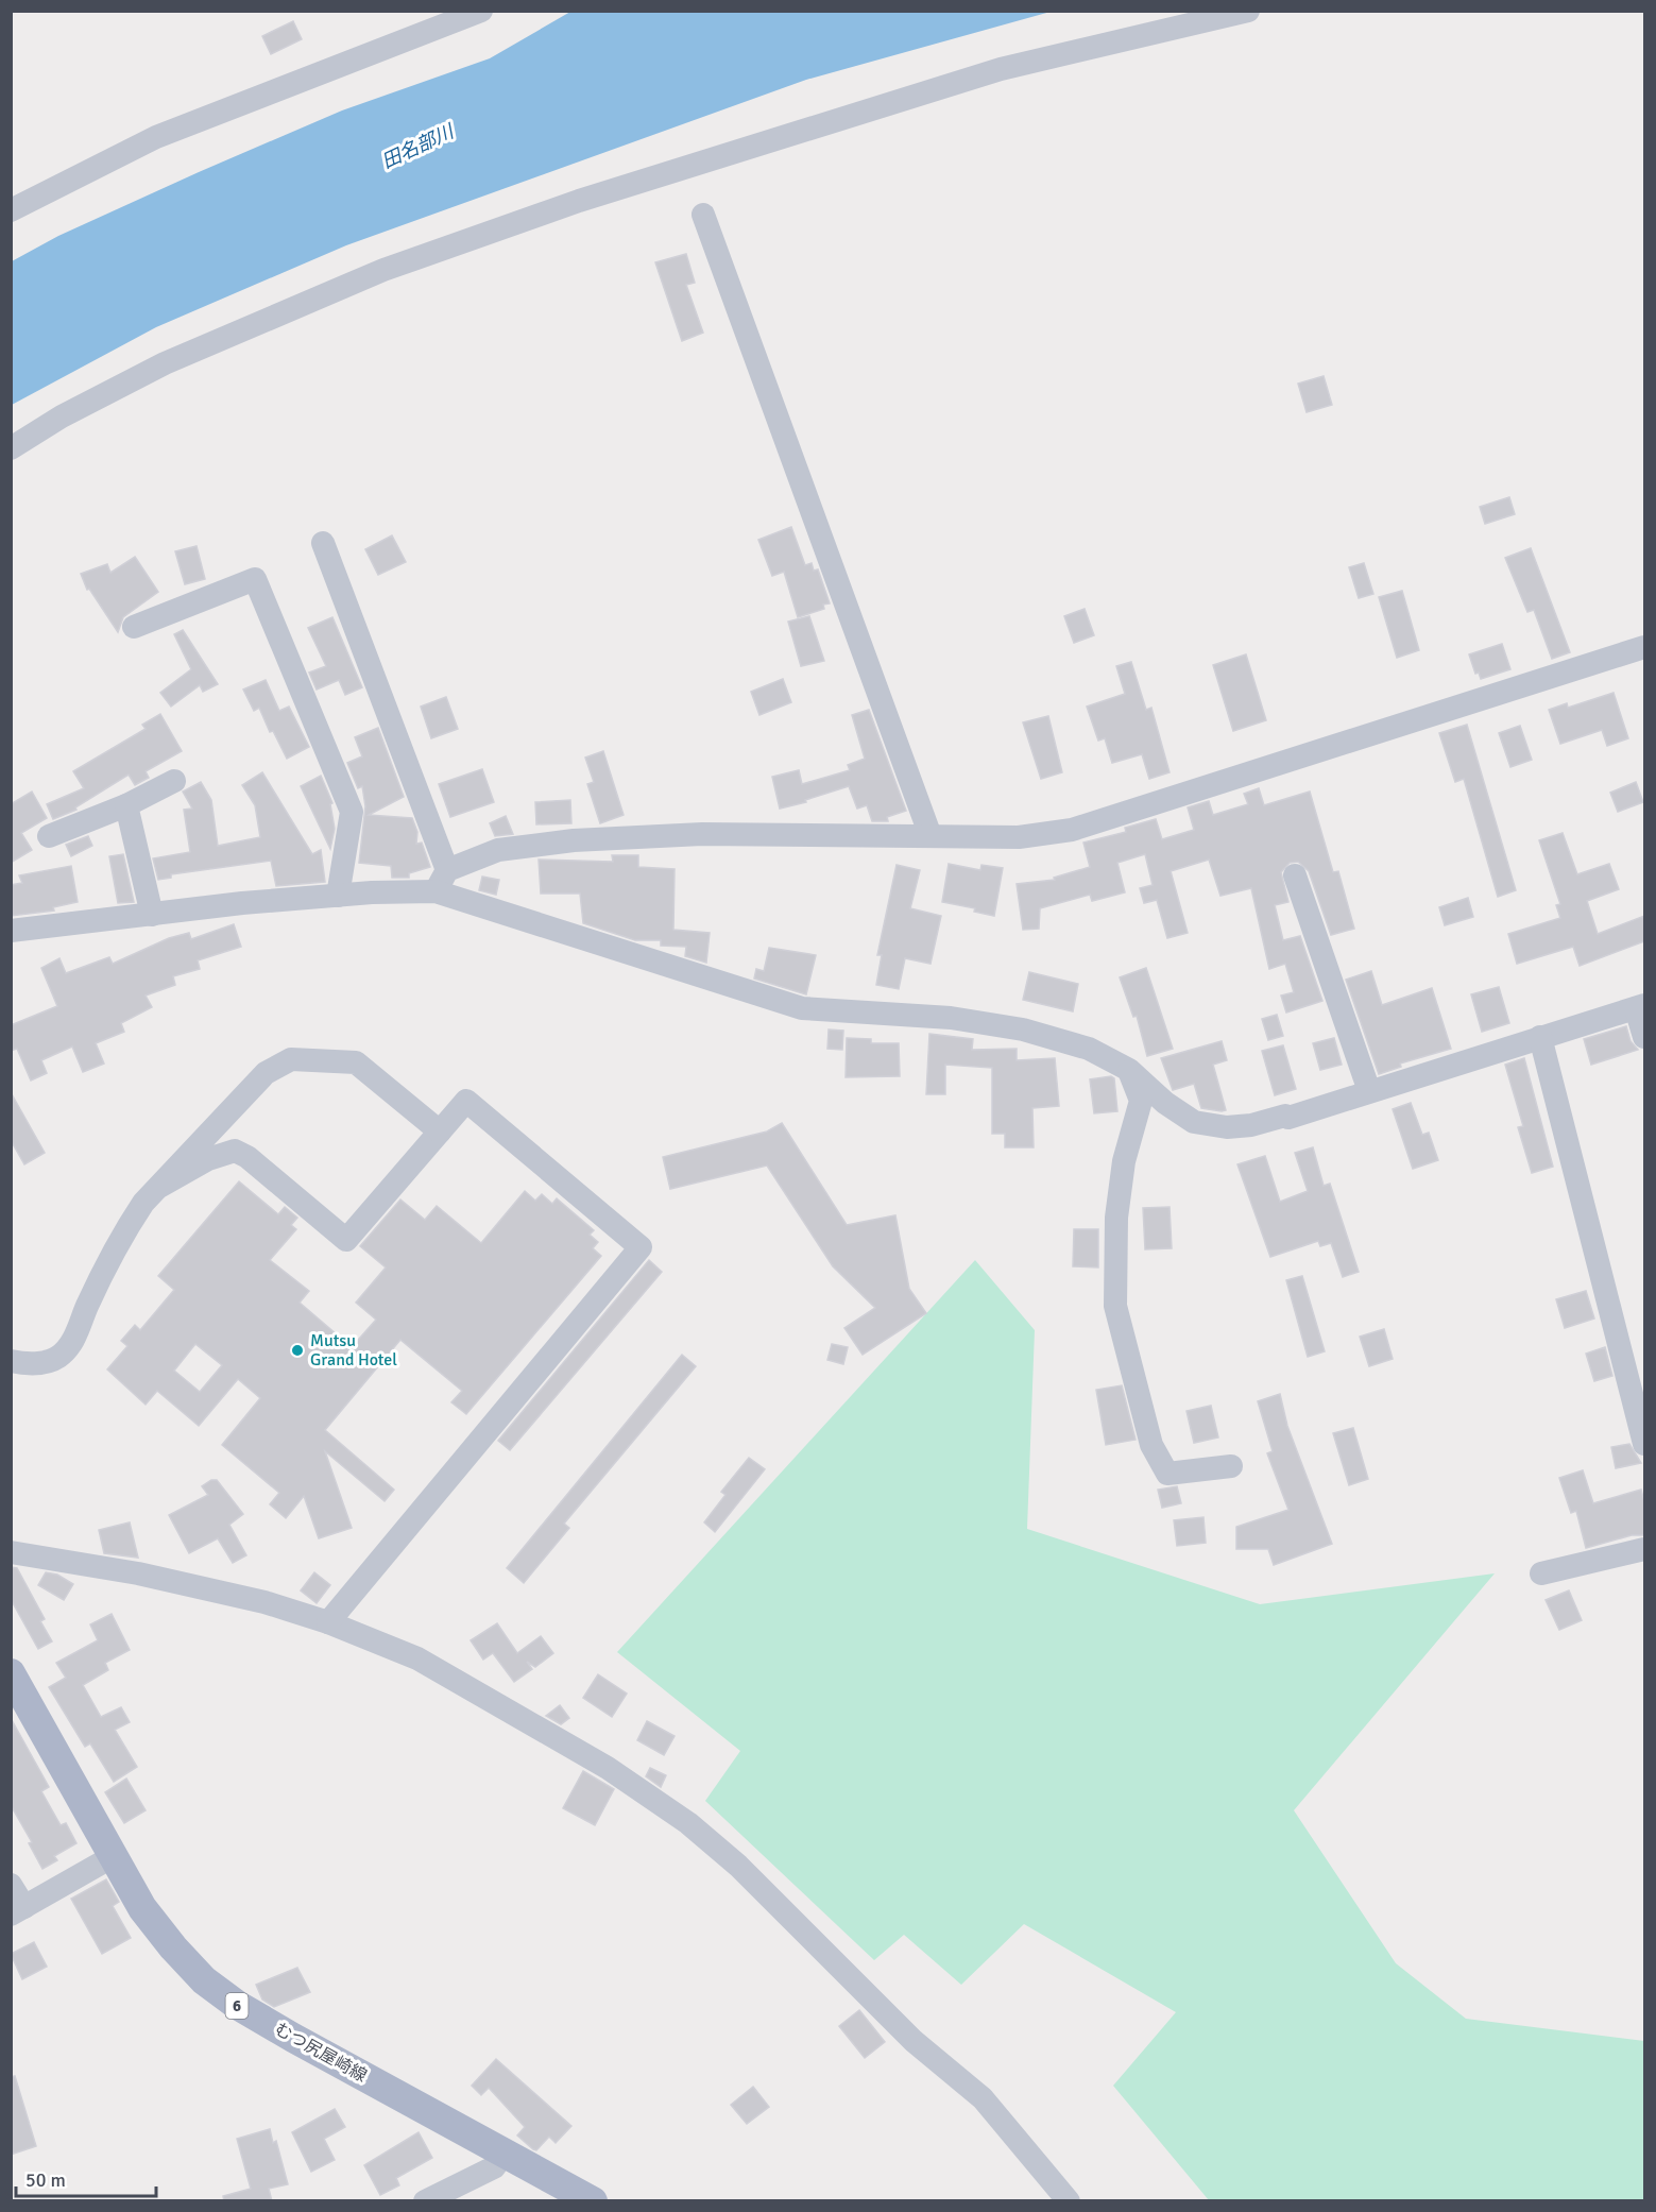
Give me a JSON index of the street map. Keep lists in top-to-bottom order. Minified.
{"streets":{"main road":["6","むつ尻屋崎線"]},"water":["田名部川"],"places":["Mutsu Grand Hotel"],"scale_bar":"50 m"}
